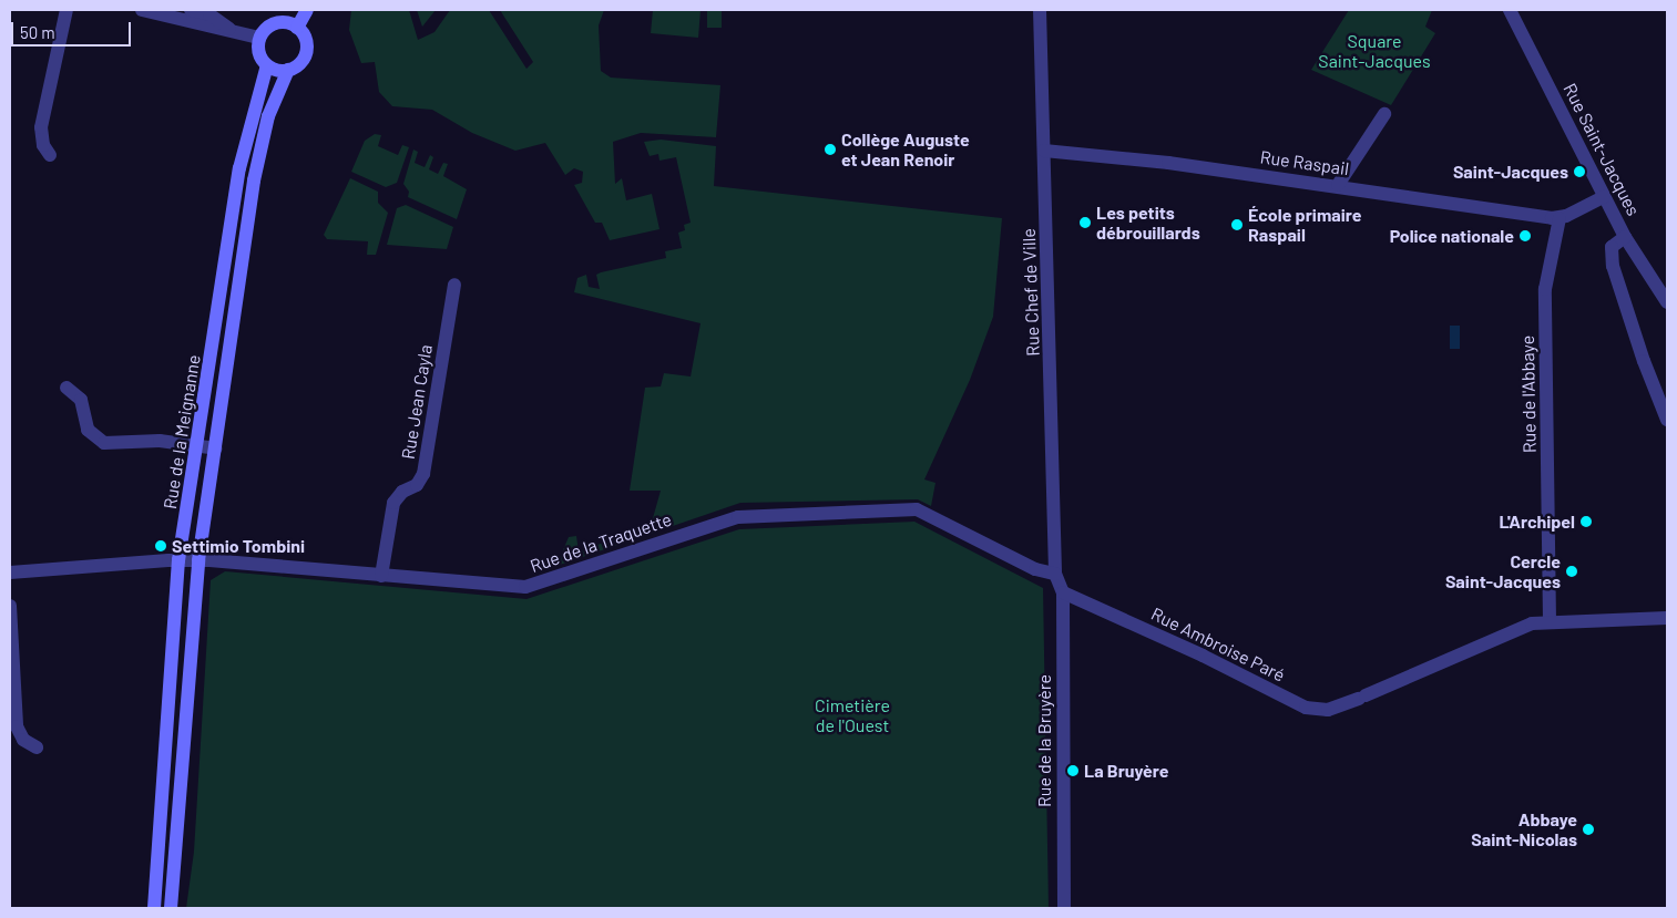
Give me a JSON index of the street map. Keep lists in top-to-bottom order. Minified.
{"streets":{"main road":["Rue de la Meignanne"],"street":["Rue Saint-Jacques","Rue Raspail","Rue Chef de Ville","Rue de l'Abbaye","Rue Jean Cayla","Rue de la Traquette","Rue Ambroise Paré","Rue de la Bruyère"]},"crossings":[["Rue Raspail","Rue Chef de Ville"],["Rue Raspail","Rue de l'Abbaye"],["Rue Chef de Ville","Rue de la Traquette"],["Rue Chef de Ville","Rue de la Bruyère"],["Rue de l'Abbaye","Rue Ambroise Paré"],["Rue Jean Cayla","Rue de la Traquette"],["Rue de la Meignanne","Rue de la Traquette"],["Rue de la Traquette","Rue de la Bruyère"],["Rue Ambroise Paré","Rue de la Bruyère"]],"parks":["Square Saint-Jacques","Cimetière de l'Ouest"],"places":["Collège Auguste et Jean Renoir","Saint-Jacques","Les petits débrouillards","École primaire Raspail","Police nationale","L'Archipel","Settimio Tombini","Cercle Saint-Jacques","La Bruyère","Abbaye Saint-Nicolas"],"scale_bar":"50 m"}
